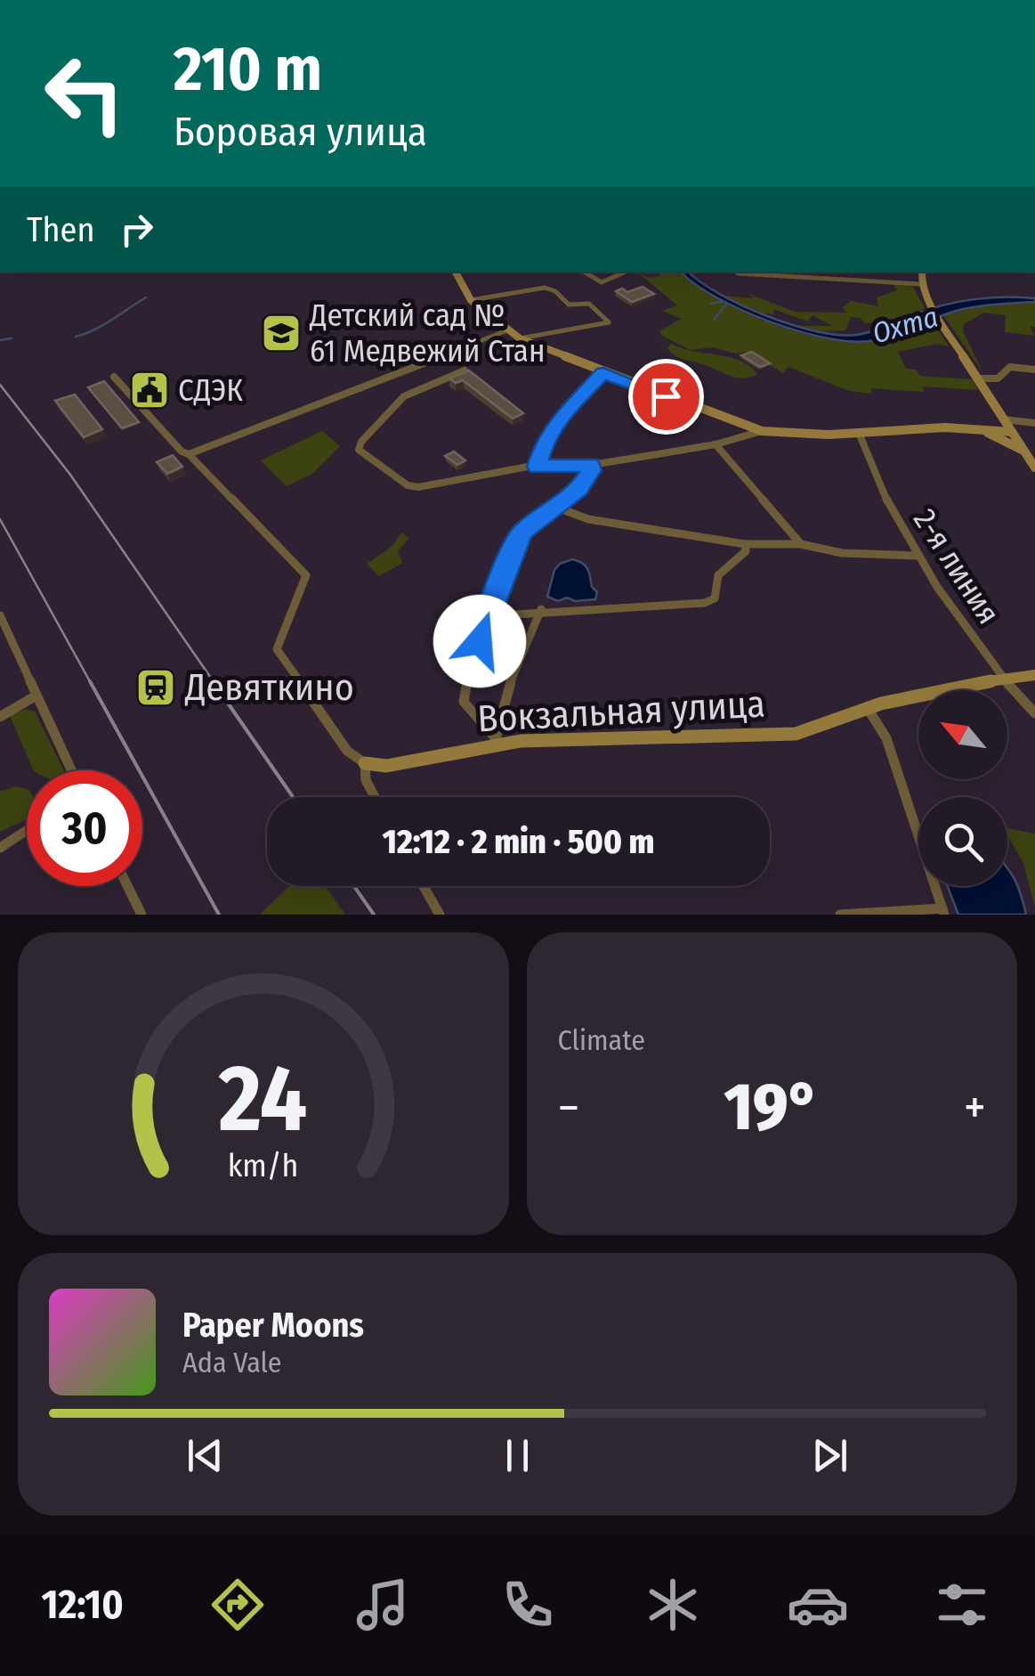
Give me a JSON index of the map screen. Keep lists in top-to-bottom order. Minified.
{"streets":{"street":["2-я линия","Вокзальная улица"]},"crossings":[["2-я линия","Вокзальная улица"]],"water":["Охта"],"places":{"school or university":["Детский сад № 61 Медвежий Стан"],"public building":["СДЭК"],"station":["Девяткино"]},"north":"top left","page":{"turn":["210 m","Боровая улица"],"then":"Then","limit":"30","trip":"12:12 · 2 min · 500 m","tile":"Climate","heat":["−","19°","+"],"song":["Paper Moons","Ada Vale"],"tabs":"12:10","gauge":["24","km/h"]}}
